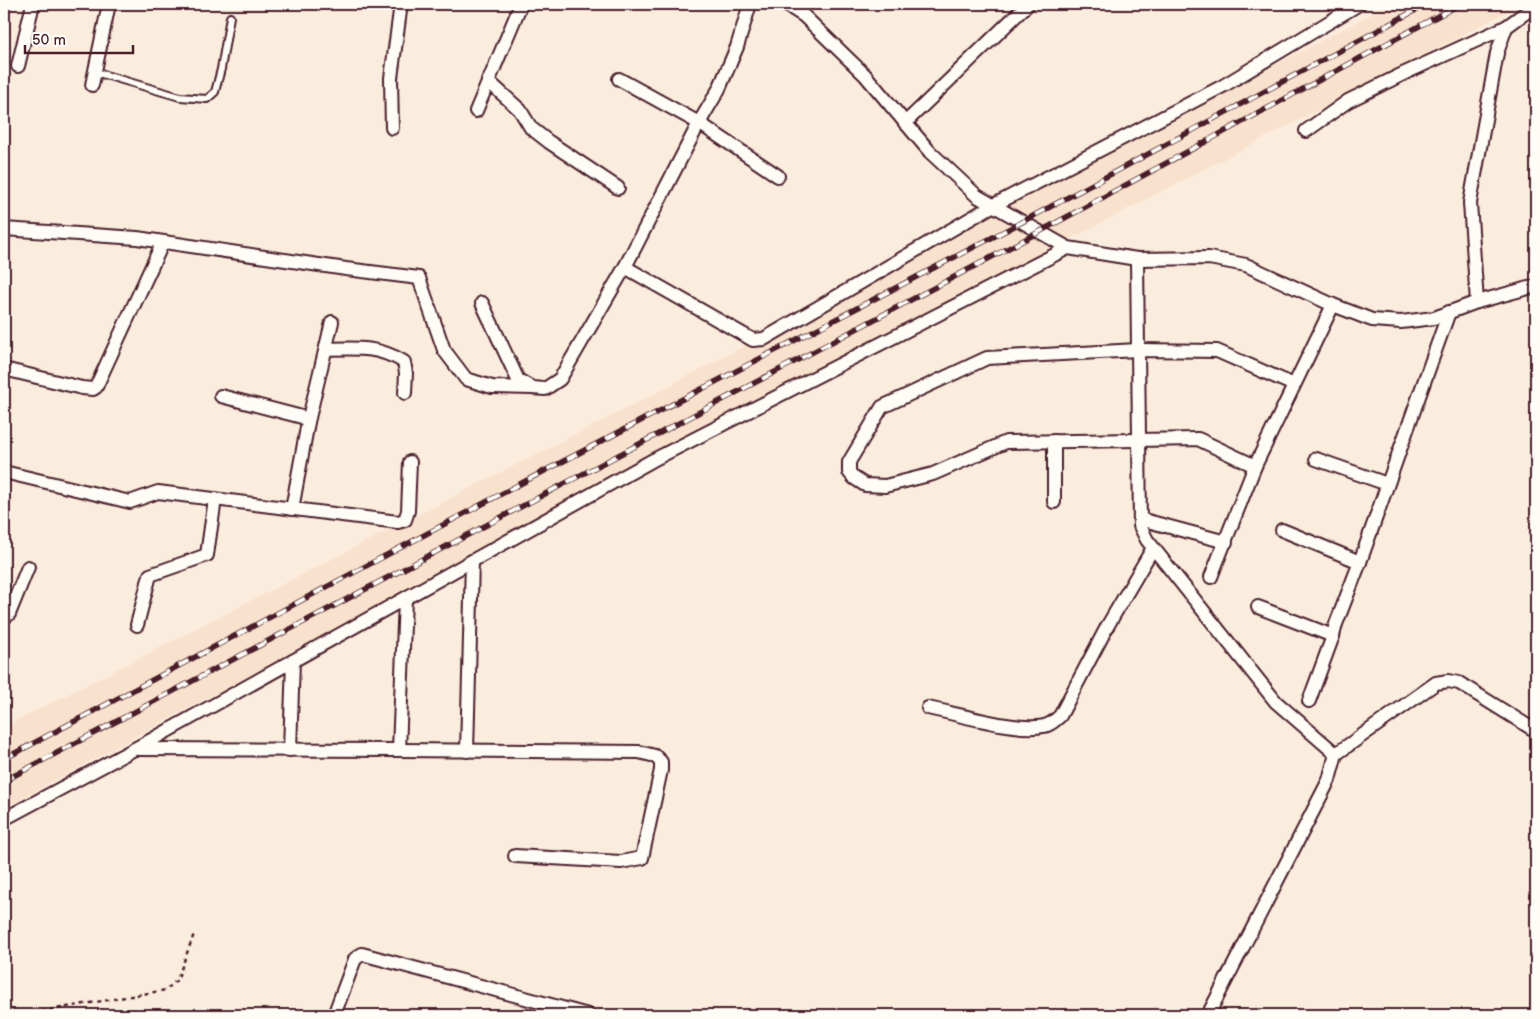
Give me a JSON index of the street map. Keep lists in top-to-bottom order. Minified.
{"scale_bar":"50 m"}
